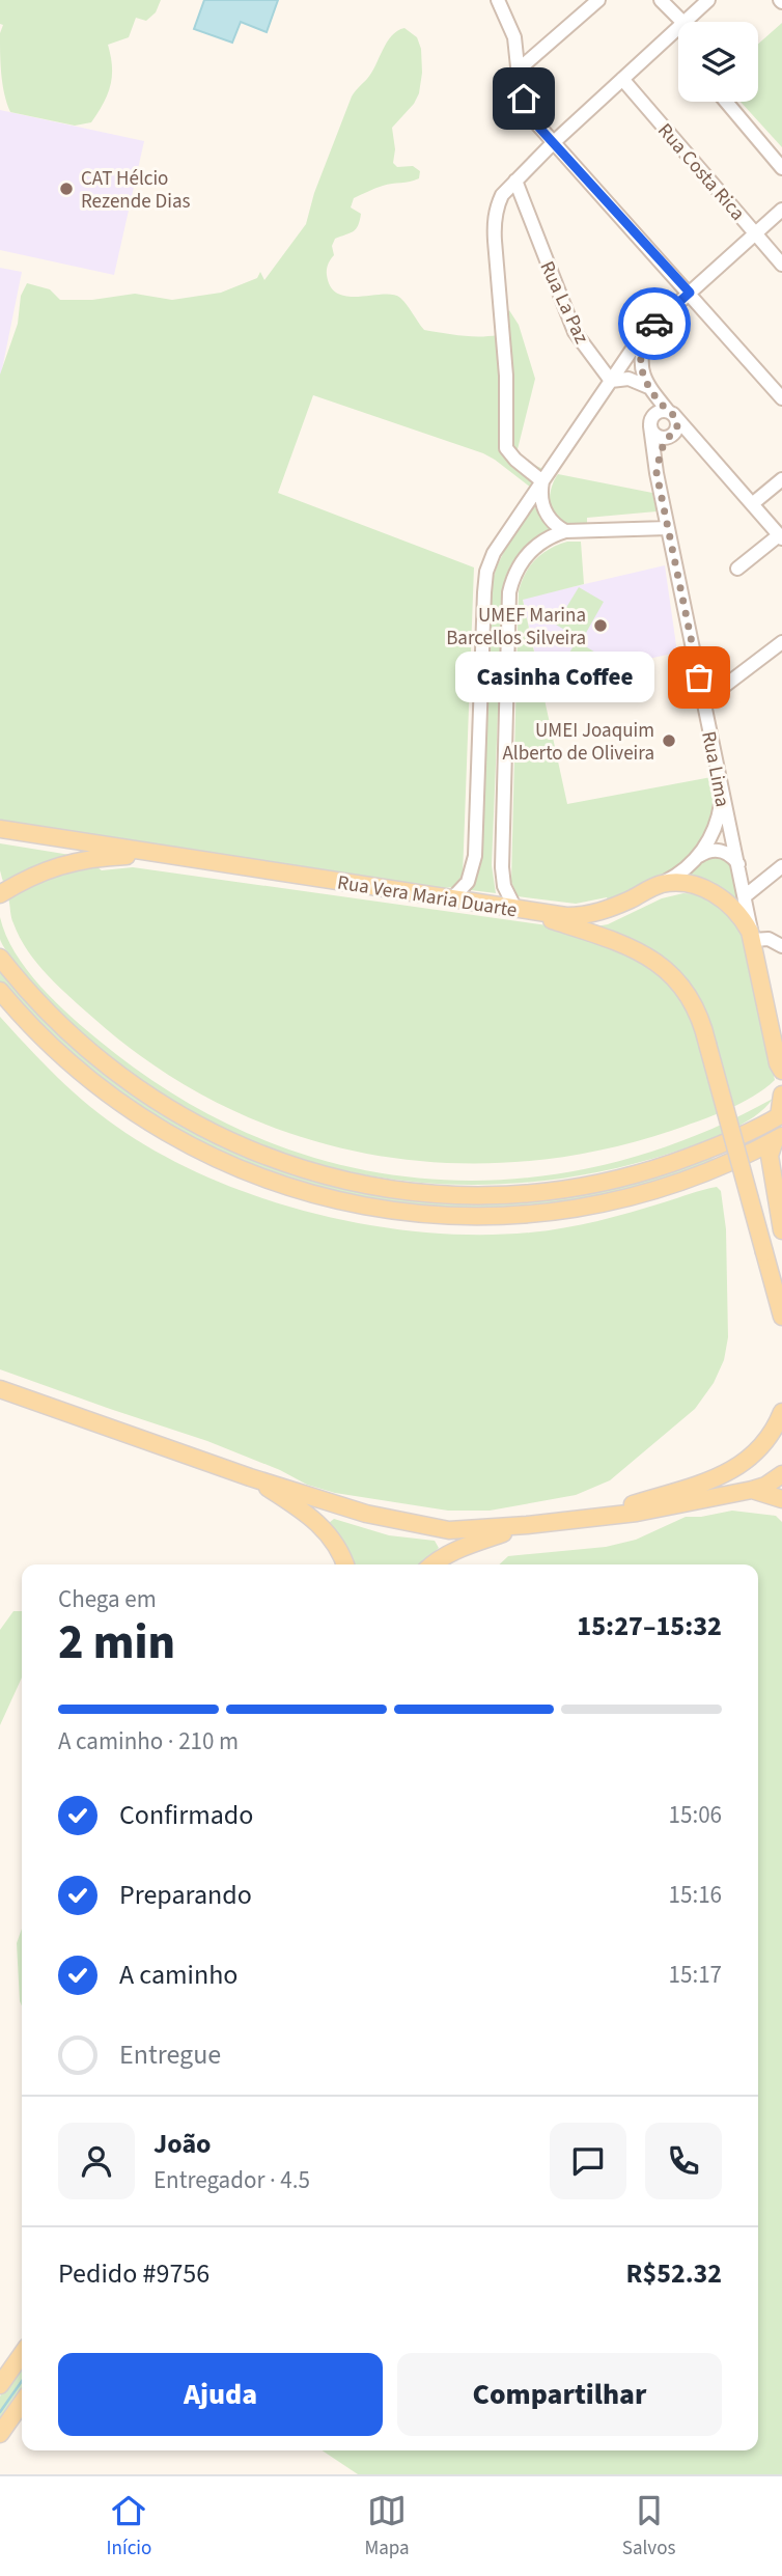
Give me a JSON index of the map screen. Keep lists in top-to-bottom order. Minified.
{"streets":{"main road":["Rua Lima","Rua Vera Maria Duarte"],"street":["Rua Costa Rica","Rua La Paz"]},"crossings":[["Rua Lima","Rua Vera Maria Duarte"]],"places":["CAT Hélcio Rezende Dias","UMEF Marina Barcellos Silveira","Casinha Coffee","UMEI Joaquim Alberto de Oliveira"],"page":{"bubble":"Casinha Coffee","heading":["2 min","Chega em","15:27–15:32"],"panel":["João","Entregador · 4.5","Pedido #9756","R$52.32"],"bar":"A caminho · 210 m","list":[["Confirmado","15:06"],["Preparando","15:16"],["A caminho","15:17"],"Entregue"],"buttons":["Ajuda","Compartilhar"],"tabs":["Início","Mapa","Salvos"]}}
